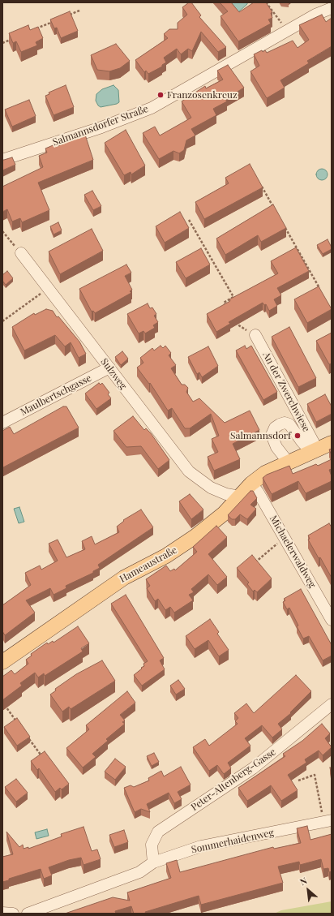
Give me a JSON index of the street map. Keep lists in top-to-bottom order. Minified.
{"streets":{"main road":["Hameaustraße"],"street":["Salmannsdorfer Straße","Sulzweg","An der Zwerchwiese","Maulbertschgasse","Michaelerwaldweg","Peter-Altenberg-Gasse","Sommerhaidenweg"]},"crossings":[["Sulzweg","Maulbertschgasse"],["Sulzweg","Hameaustraße"],["An der Zwerchwiese","Hameaustraße"],["Michaelerwaldweg","Hameaustraße"],["Peter-Altenberg-Gasse","Sommerhaidenweg"]],"places":["Franzosenkreuz","Salmannsdorf"],"north":"top left"}
